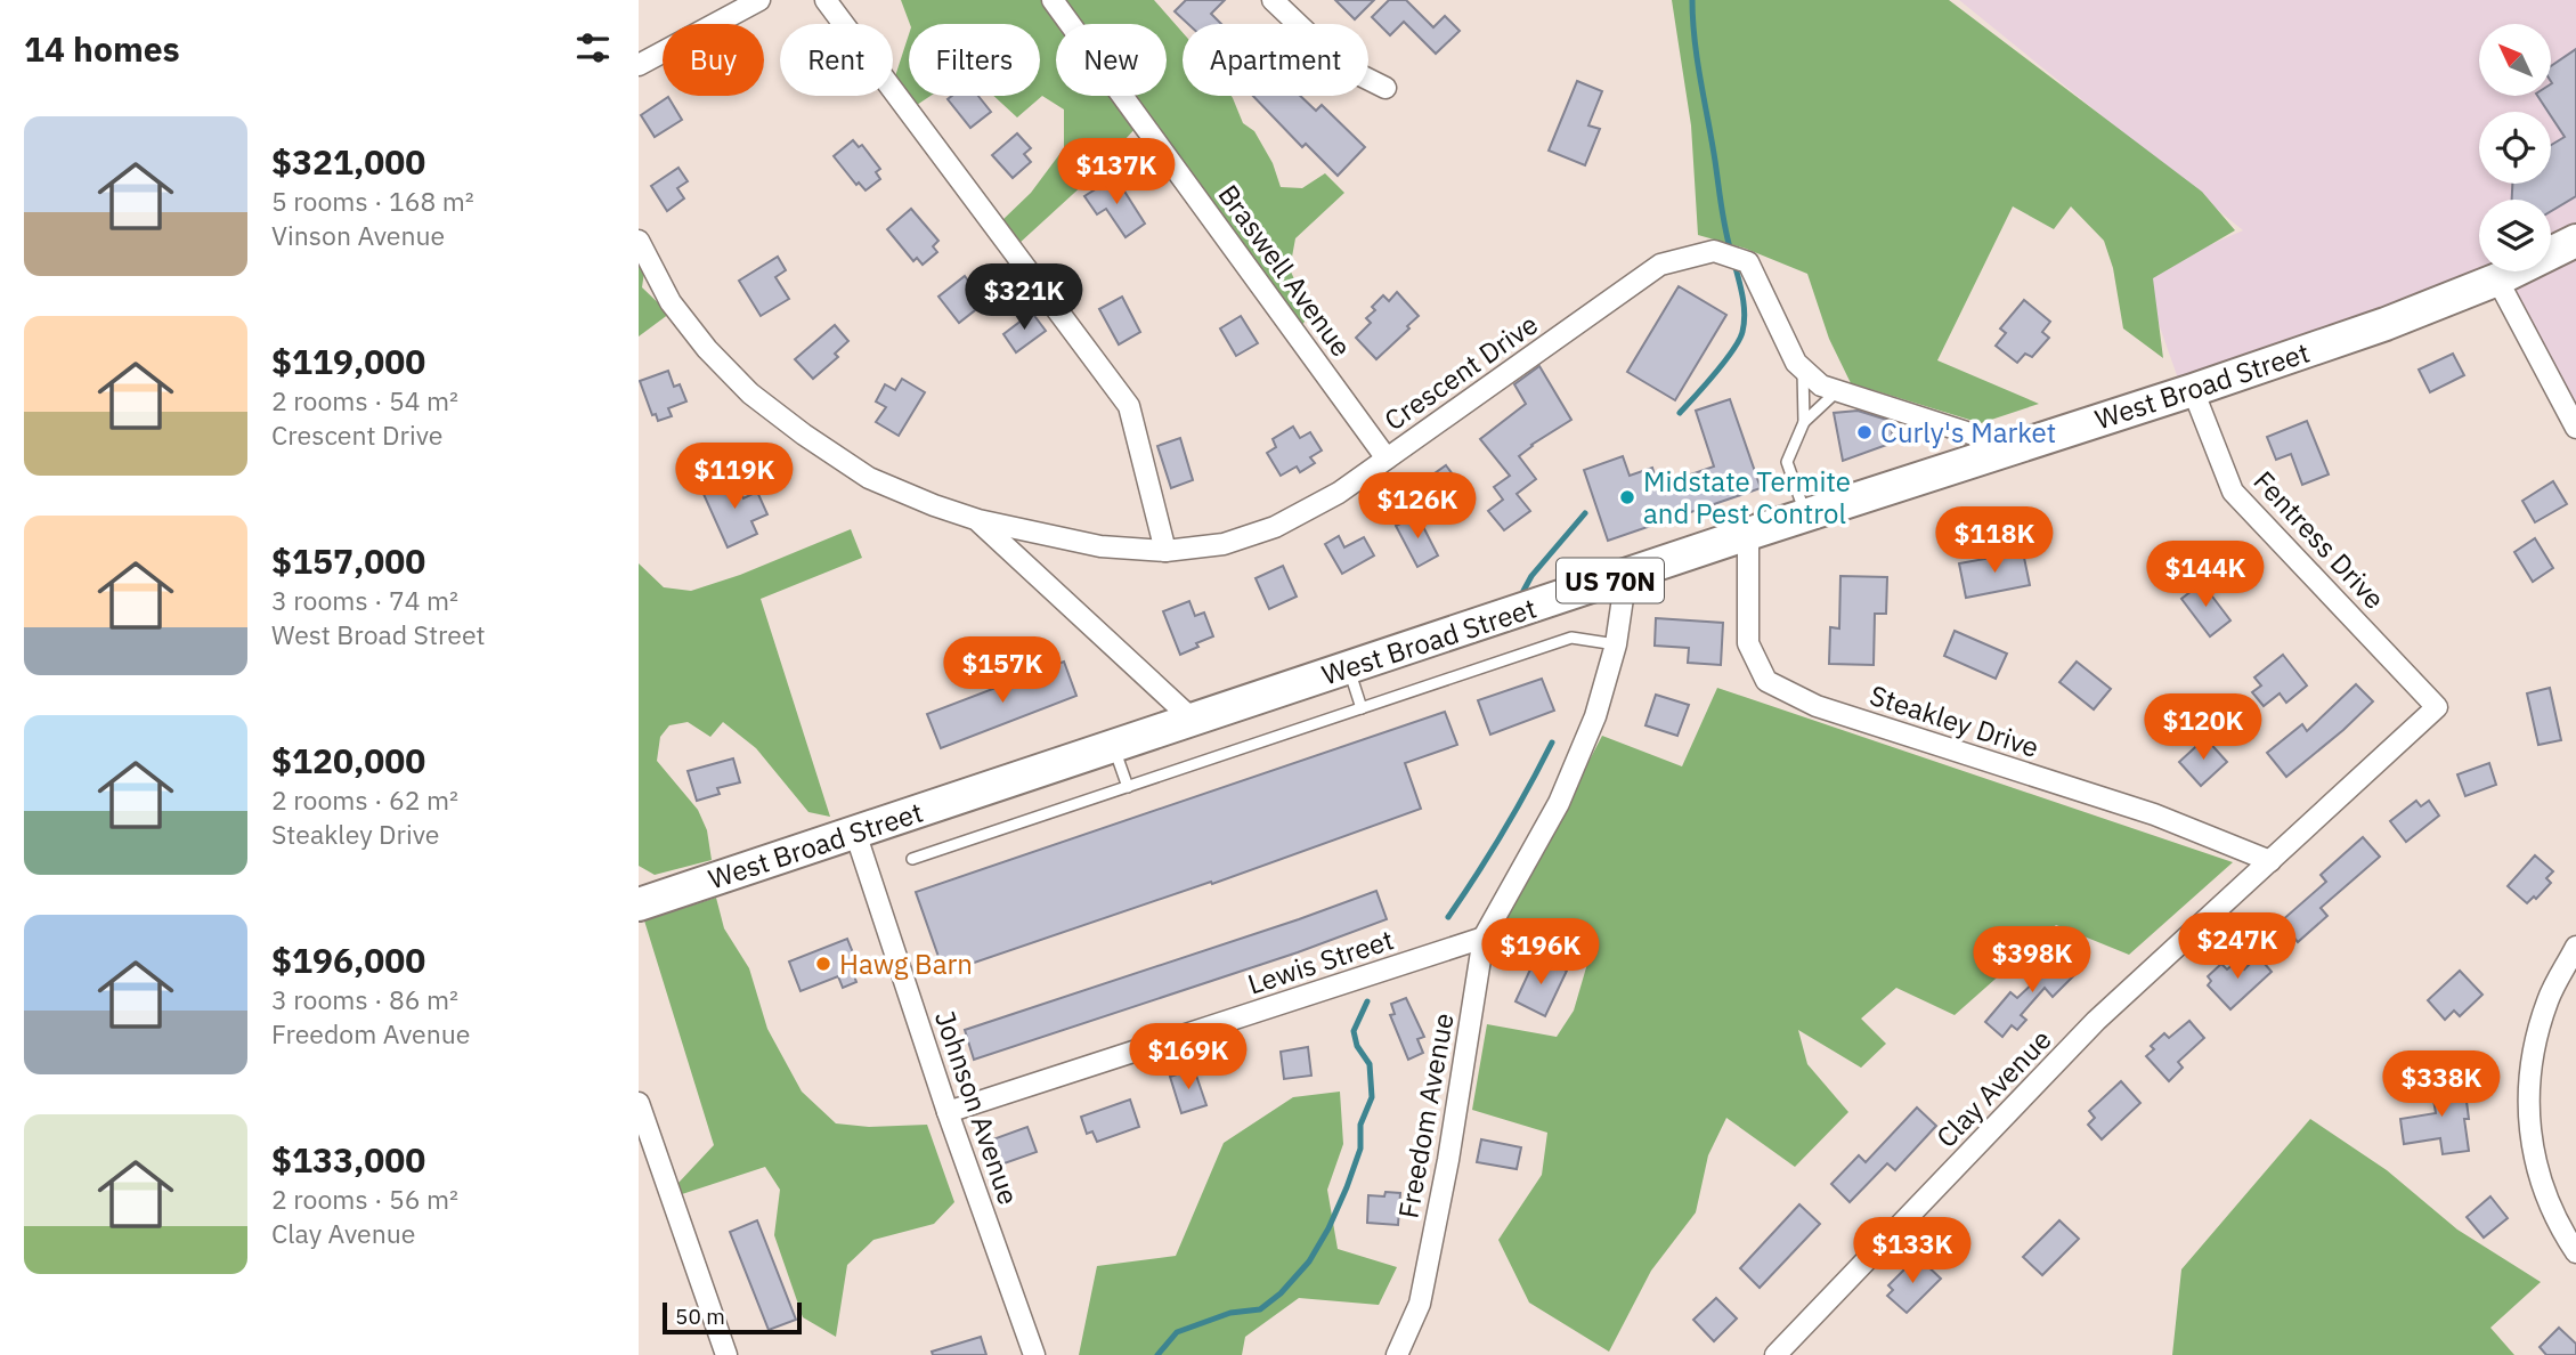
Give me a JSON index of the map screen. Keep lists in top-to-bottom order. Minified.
{"streets":{"main road":["West Broad Street","US 70N"],"street":["Braswell Avenue","Crescent Drive","Fentress Drive","Steakley Drive","Lewis Street","Clay Avenue","Johnson Avenue","Freedom Avenue"]},"crossings":[["Braswell Avenue","Crescent Drive"],["Crescent Drive","West Broad Street"],["West Broad Street","Fentress Drive"],["West Broad Street","Steakley Drive"],["West Broad Street","Johnson Avenue"],["West Broad Street","Freedom Avenue"],["Fentress Drive","Clay Avenue"],["Steakley Drive","Clay Avenue"],["Lewis Street","Johnson Avenue"],["Lewis Street","Freedom Avenue"]],"places":["Curly's Market","Midstate Termite and Pest Control","Hawg Barn"],"scale_bar":"50 m","north":"top left","page":{"heading":"14 homes","chip":["Buy","Rent","Filters","New","Apartment"],"list":[{"name":"$321,000","note":"5 rooms · 168 m² · Vinson Avenue"},{"name":"$119,000","note":"2 rooms · 54 m² · Crescent Drive"},{"name":"$157,000","note":"3 rooms · 74 m² · West Broad Street"},{"name":"$120,000","note":"2 rooms · 62 m² · Steakley Drive"},{"name":"$196,000","note":"3 rooms · 86 m² · Freedom Avenue"},{"name":"$133,000","note":"2 rooms · 56 m² · Clay Avenue"}],"price":["$137K","$321K","$119K","$126K","$118K","$144K","$157K","$120K","$247K","$196K","$398K","$169K","$338K","$133K"],"scale":"50 m"}}
